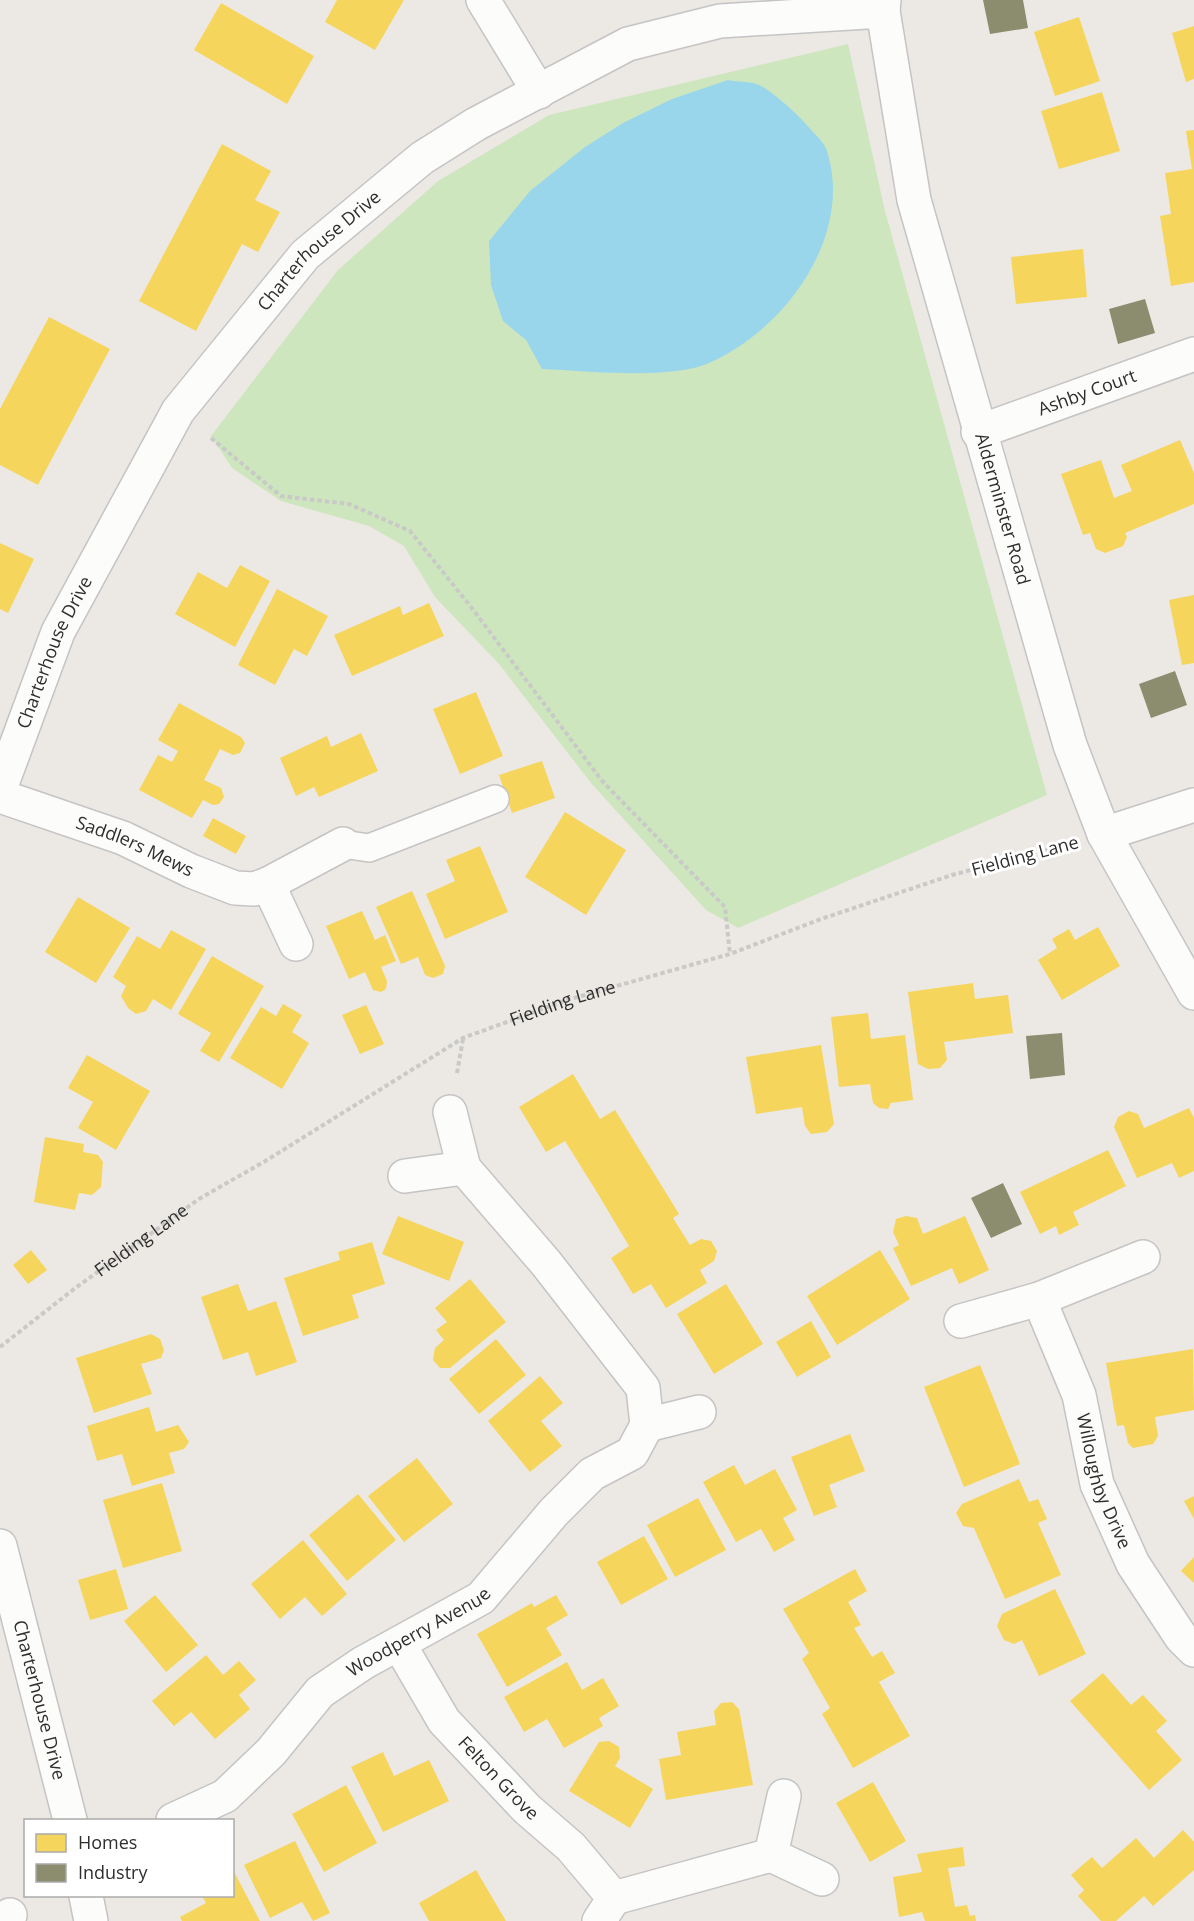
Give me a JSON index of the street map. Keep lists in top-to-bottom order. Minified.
{"streets":{"street":["Charterhouse Drive","Ashby Court","Alderminster Road","Saddlers Mews","Willoughby Drive","Woodperry Avenue","Felton Grove"],"path":["Fielding Lane"]},"crossings":[["Charterhouse Drive","Alderminster Road"],["Ashby Court","Alderminster Road"],["Alderminster Road","Fielding Lane"],["Woodperry Avenue","Felton Grove"]],"legend":["Homes","Industry"]}
